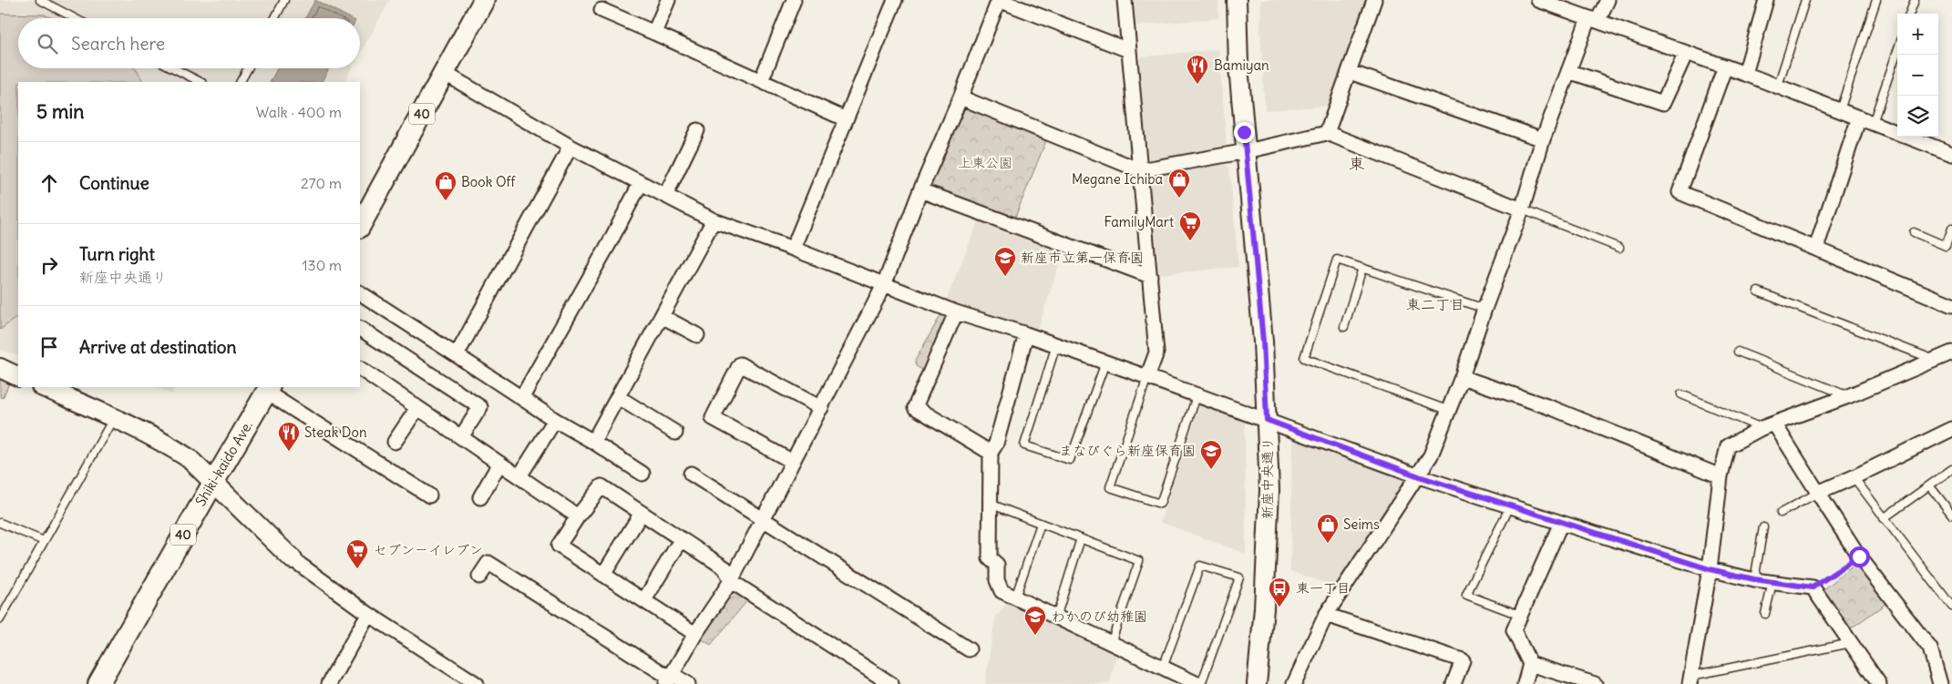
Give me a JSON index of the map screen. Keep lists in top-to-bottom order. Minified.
{"streets":{"main road":["40","Shiki-kaido Ave."],"street":["新座中央通り"]},"districts":["東","東二丁目"],"parks":["上東公園"],"places":{"restaurant":["Bamiyan","Steak Don"],"shop":["Megane Ichiba","Book Off","Seims"],"supermarket":["FamilyMart","セブン－イレブン"],"school or university":["新座市立第一保育園","まなびぐら新座保育園","わかのび幼稚園"],"bus stop":["東一丁目"]},"page":{"map_buttons":["+","−"],"search":"Search here","heading":["5 min","Walk · 400 m"],"list":[["Continue","270 m"],["Turn right","新座中央通り","130 m"],"Arrive at destination"]}}
